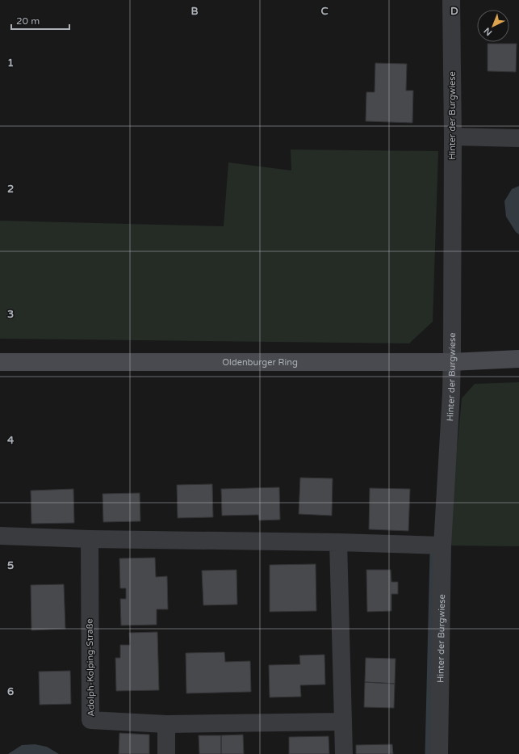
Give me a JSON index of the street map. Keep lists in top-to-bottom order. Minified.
{"streets":{"main road":["Oldenburger Ring"],"street":["Hinter der Burgwiese","Adolph-Kolping-Straße"]},"crossings":[["Hinter der Burgwiese","Oldenburger Ring"]],"scale_bar":"20 m","north":"bottom left","grid":{"columns":["B","C","D"],"rows":["1","2","3","4","5","6"]}}
